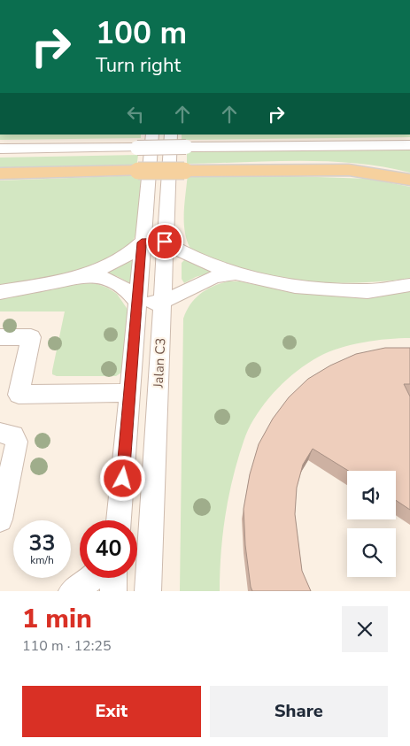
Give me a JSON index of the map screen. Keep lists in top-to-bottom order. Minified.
{"streets":{"street":["Jalan C3"]},"page":{"turn":["100 m","Turn right"],"speed":"33 km/h","limit":"40","heading":["1 min","110 m · 12:25"],"buttons":["Exit","Share"]}}
